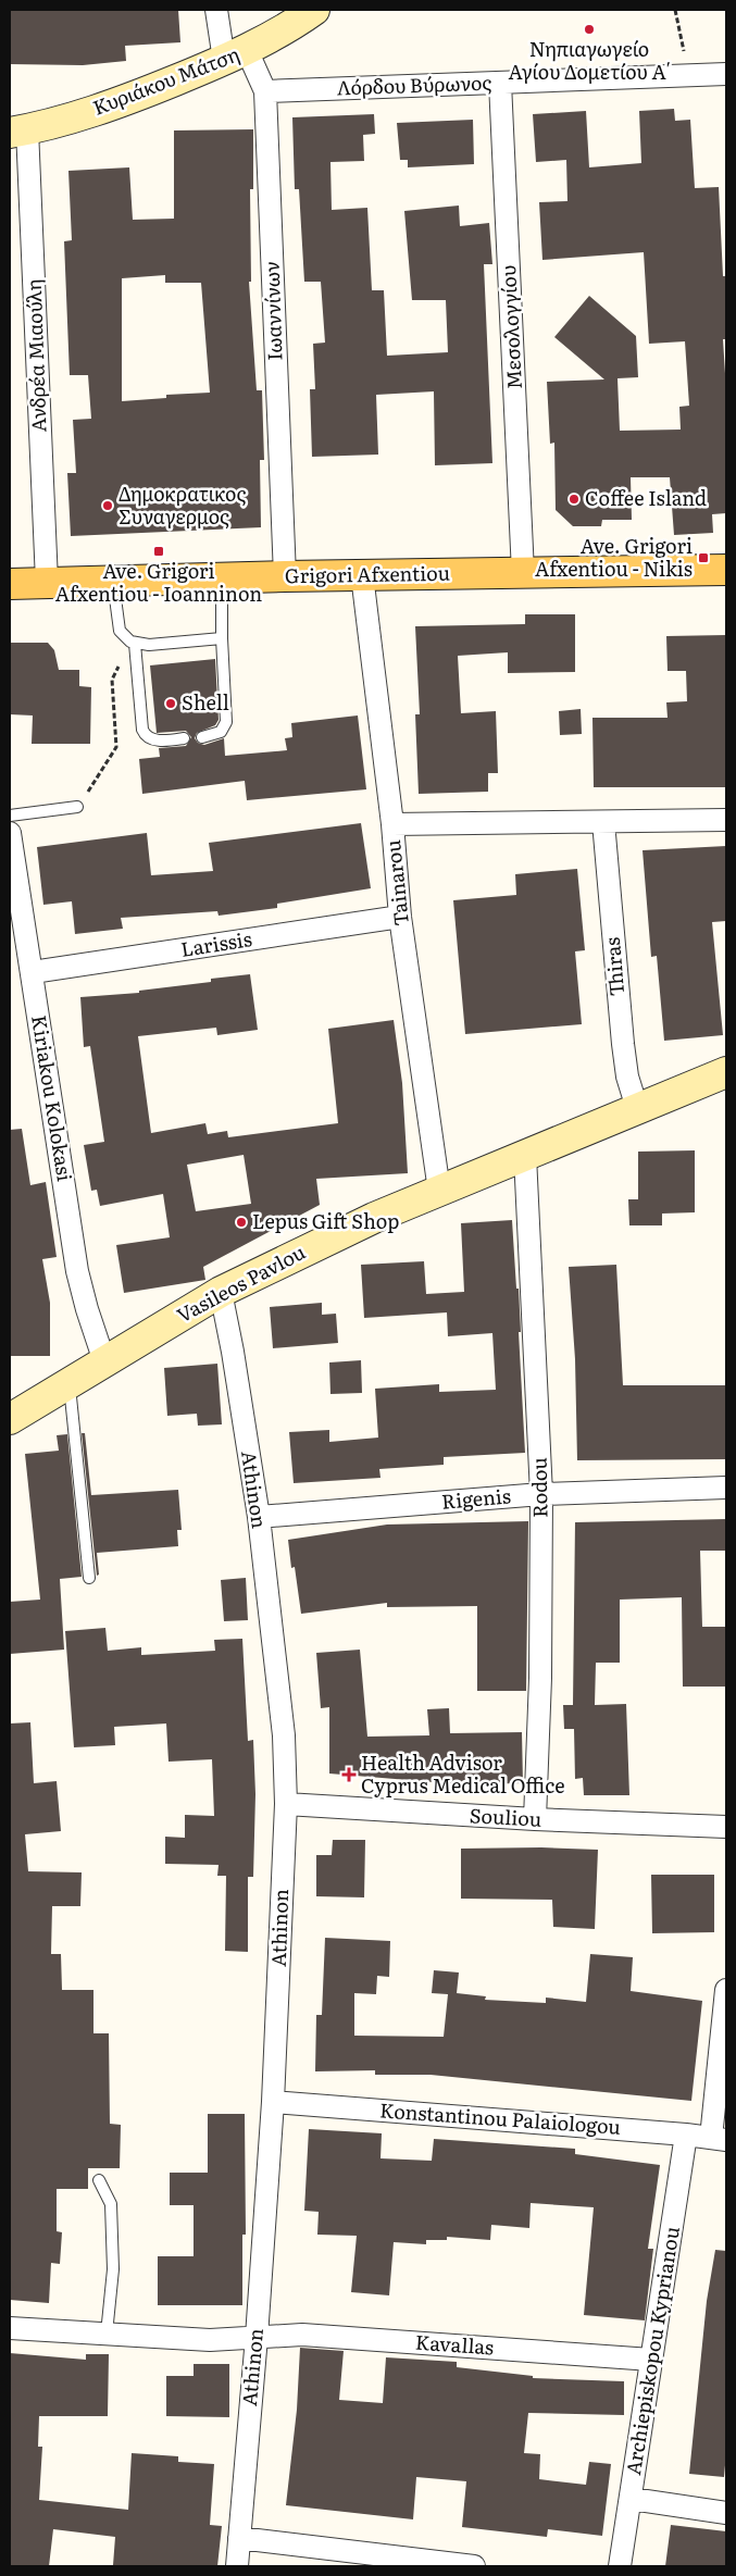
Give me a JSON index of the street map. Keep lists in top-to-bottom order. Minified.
{"streets":{"main road":["Grigori Afxentiou"],"street":["Κυριάκου Μάτση","Λόρδου Βύρωνος","Ιωαννίνων","Μεσολογγίου","Ανδρέα Μιαούλη","Tainarou","Larissis","Thiras","Kiriakou Kolokasi","Vasileos Pavlou","Rodou","Athinon","Rigenis","Souliou","Konstantinou Palaiologou","Kavallas","Archiepiskopou Kyprianou"]},"crossings":[["Κυριάκου Μάτση","Ιωαννίνων"],["Κυριάκου Μάτση","Ανδρέα Μιαούλη"],["Λόρδου Βύρωνος","Ιωαννίνων"],["Λόρδου Βύρωνος","Μεσολογγίου"],["Ιωαννίνων","Grigori Afxentiou"],["Μεσολογγίου","Grigori Afxentiou"],["Ανδρέα Μιαούλη","Grigori Afxentiou"],["Grigori Afxentiou","Tainarou"],["Tainarou","Larissis"],["Tainarou","Vasileos Pavlou"],["Larissis","Kiriakou Kolokasi"],["Thiras","Vasileos Pavlou"],["Kiriakou Kolokasi","Vasileos Pavlou"],["Vasileos Pavlou","Rodou"],["Vasileos Pavlou","Athinon"],["Rodou","Rigenis"],["Rodou","Souliou"],["Athinon","Rigenis"],["Athinon","Souliou"],["Athinon","Konstantinou Palaiologou"],["Athinon","Kavallas"],["Konstantinou Palaiologou","Archiepiskopou Kyprianou"],["Kavallas","Archiepiskopou Kyprianou"]],"places":{"other":["Νηπιαγωγείο Αγίου Δομετίου Αʹ","Coffee Island","Δημοκρατικος Συναγερμος","Shell","Lepus Gift Shop"],"transit":["Ave. Grigori Afxentiou - Ioanninon","Ave. Grigori Afxentiou - Nikis"],"health":["Health Advisor Cyprus Medical Office"]}}
